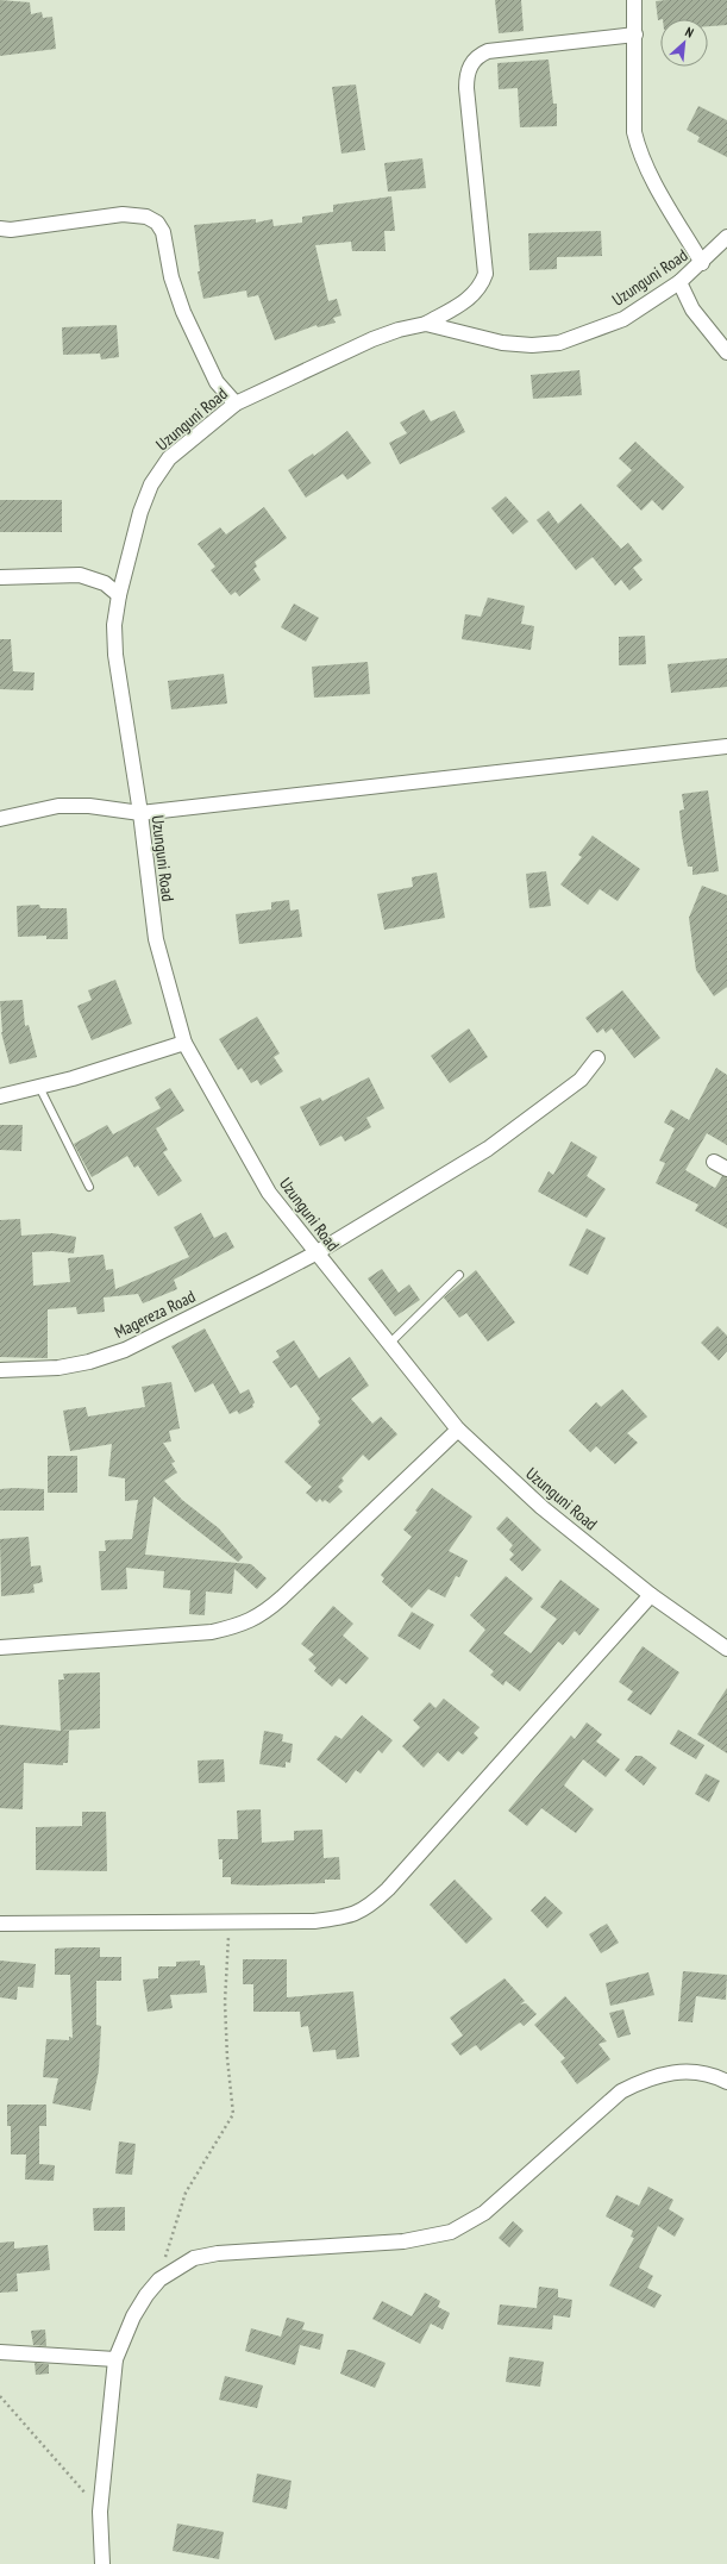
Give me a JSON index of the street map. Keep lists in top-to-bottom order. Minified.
{"streets":{"street":["Uzunguni Road","Magereza Road"]},"crossings":[["Uzunguni Road","Magereza Road"]],"north":"top right"}
